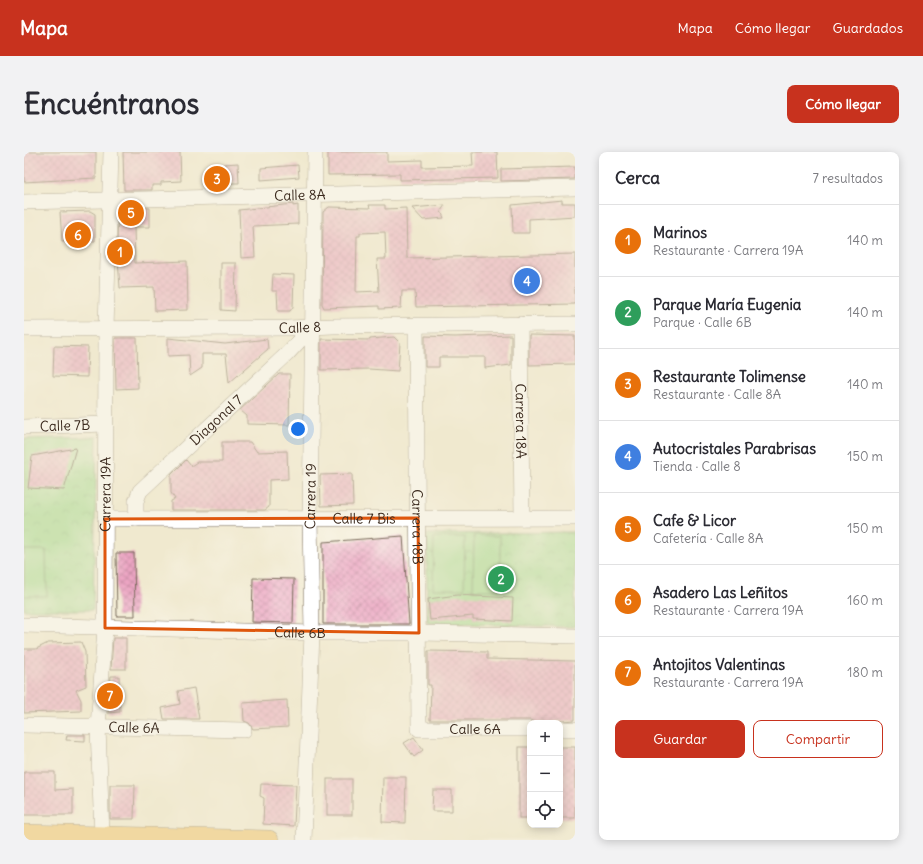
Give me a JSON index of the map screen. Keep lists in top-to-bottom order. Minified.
{"streets":{"street":["Calle 8A","Calle 8","Diagonal 7","Carrera 18A","Calle 7B","Carrera 19A","Carrera 19","Calle 7 Bis","Carrera 18B","Calle 6B","Calle 6A"]},"crossings":[["Calle 8A","Carrera 19A"],["Calle 8A","Carrera 19"],["Calle 8","Diagonal 7"],["Calle 8","Carrera 18A"],["Calle 8","Carrera 19A"],["Calle 8","Carrera 19"],["Calle 8","Carrera 18B"],["Diagonal 7","Carrera 19"],["Diagonal 7","Calle 7 Bis"],["Carrera 18A","Calle 7 Bis"],["Calle 7B","Carrera 19A"],["Carrera 19A","Calle 7 Bis"],["Carrera 19A","Calle 6B"],["Carrera 19A","Calle 6A"],["Carrera 19","Calle 7 Bis"],["Carrera 19","Calle 6B"],["Calle 7 Bis","Carrera 18B"],["Carrera 18B","Calle 6B"],["Carrera 18B","Calle 6A"]],"page":{"header":"Mapa","nav":["Mapa","Cómo llegar","Guardados"],"buttons":["Cómo llegar",["Guardar","Compartir"]],"title":"Encuéntranos","heading":["Cerca","7 resultados"],"pins":["3","5","6","1","4","2","7"],"list":[{"mark":"1","name":"Marinos","note":"Restaurante · Carrera 19A","value":"140 m"},{"mark":"2","name":"Parque María Eugenia","note":"Parque · Calle 6B","value":"140 m"},{"mark":"3","name":"Restaurante Tolimense","note":"Restaurante · Calle 8A","value":"140 m"},{"mark":"4","name":"Autocristales Parabrisas","note":"Tienda · Calle 8","value":"150 m"},{"mark":"5","name":"Cafe & Licor","note":"Cafetería · Calle 8A","value":"150 m"},{"mark":"6","name":"Asadero Las Leñitos","note":"Restaurante · Carrera 19A","value":"160 m"},{"mark":"7","name":"Antojitos Valentinas","note":"Restaurante · Carrera 19A","value":"180 m"}],"map_buttons":["+","−"]}}
